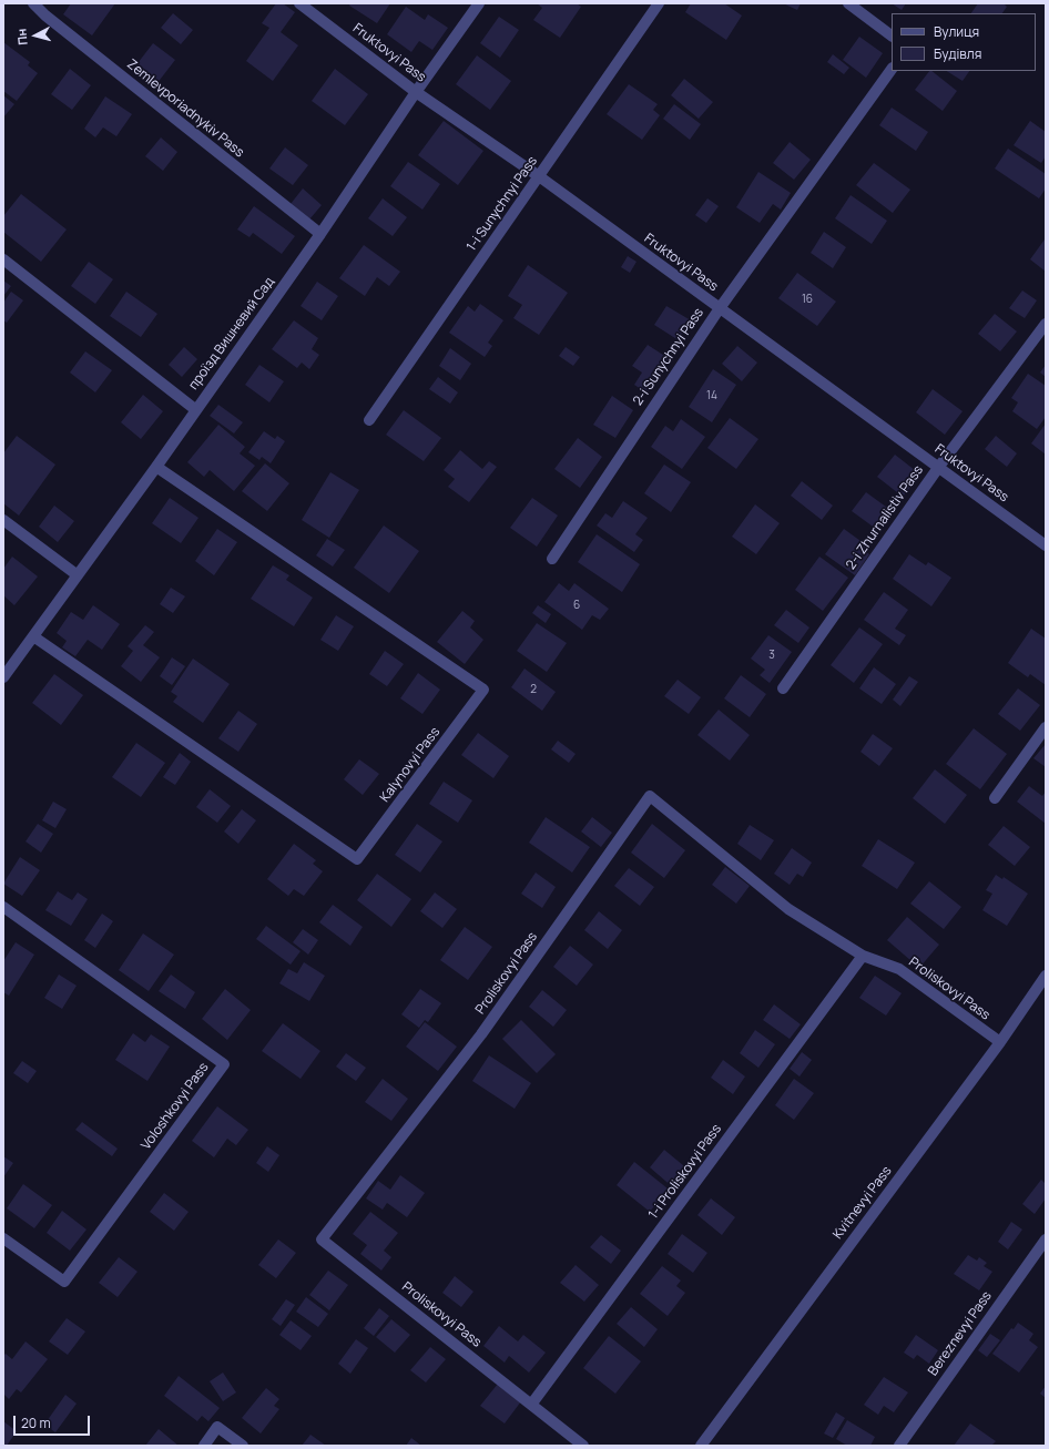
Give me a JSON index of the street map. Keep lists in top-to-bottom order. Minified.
{"streets":{"street":["Fruktovyi Pass","Zemlevporiadnykiv Pass","1-i Sunychnyi Pass","проїзд Вишневий Сад","2-i Sunychnyi Pass","2-i Zhurnalistiv Pass","Kalynovyi Pass","Proliskovyi Pass","Voloshkovyi Pass","1-i Proliskovyi Pass","Kvitnevyi Pass","Bereznevyi Pass"]},"crossings":[["Fruktovyi Pass","1-i Sunychnyi Pass"],["Fruktovyi Pass","проїзд Вишневий Сад"],["Fruktovyi Pass","2-i Sunychnyi Pass"],["Fruktovyi Pass","2-i Zhurnalistiv Pass"],["Zemlevporiadnykiv Pass","проїзд Вишневий Сад"],["проїзд Вишневий Сад","Kalynovyi Pass"],["Proliskovyi Pass","1-i Proliskovyi Pass"],["Proliskovyi Pass","Kvitnevyi Pass"]],"house_numbers":["16","14","6","3","2"],"legend":["Вулиця","Будівля"],"scale_bar":"20 m","north":"left"}
